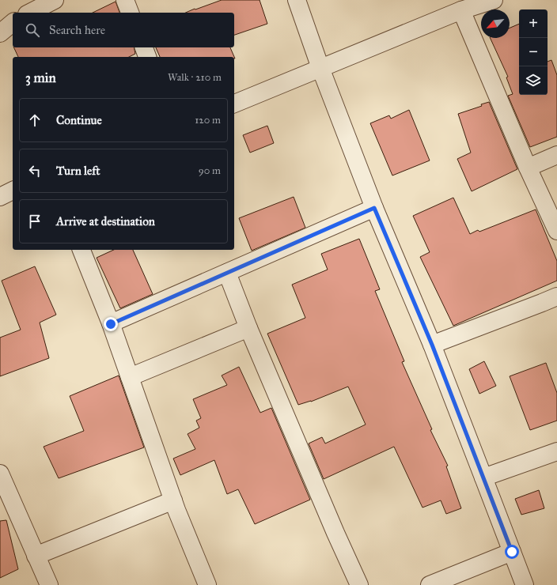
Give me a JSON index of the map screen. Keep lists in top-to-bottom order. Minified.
{"north":"bottom left","page":{"map_buttons":["+","−"],"search":"Search here","heading":["3 min","Walk · 210 m"],"list":[["Continue","120 m"],["Turn left","90 m"],"Arrive at destination"]}}
